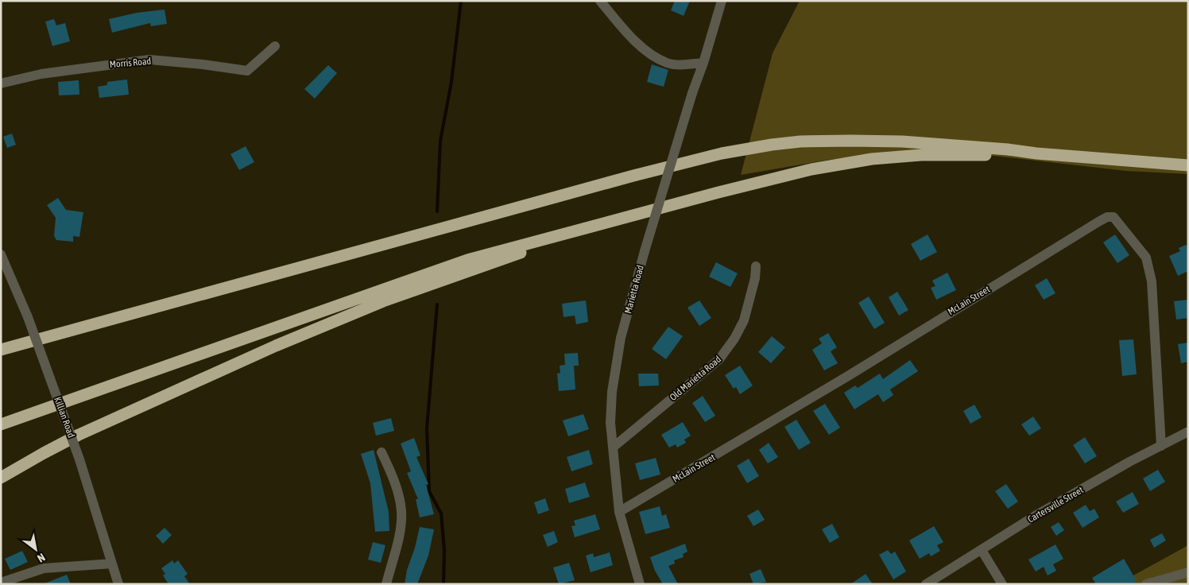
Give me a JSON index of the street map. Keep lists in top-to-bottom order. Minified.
{"streets":{"street":["Morris Road","Marietta Road","McLain Street","Old Marietta Road","Killian Road","Cartersville Street"]},"crossings":[["Marietta Road","McLain Street"],["Marietta Road","Old Marietta Road"],["McLain Street","Cartersville Street"]],"north":"bottom right"}
